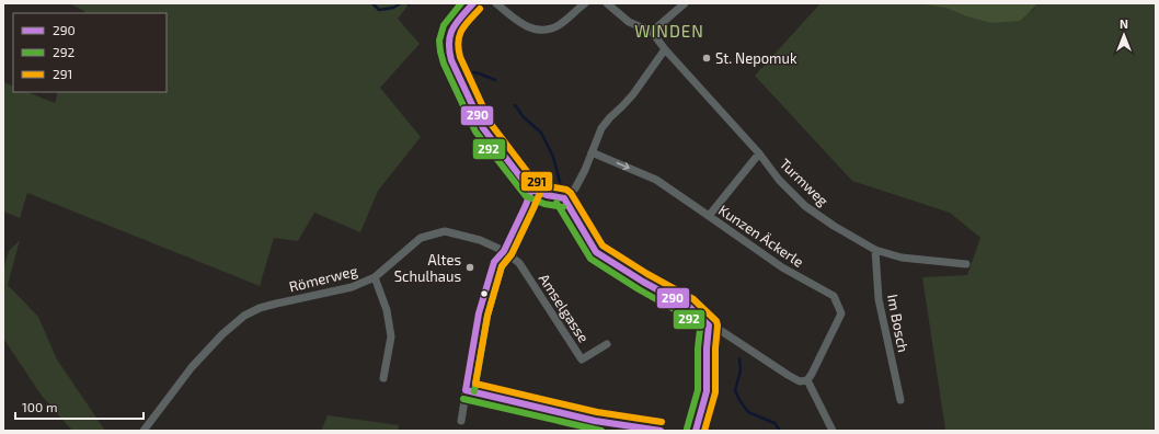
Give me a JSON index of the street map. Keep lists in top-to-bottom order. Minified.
{"streets":{"street":["Turmweg","Kunzen Äckerle","Römerweg","Amselgasse","Im Bosch"]},"crossings":[["Turmweg","Im Bosch"],["Römerweg","Amselgasse"]],"one_way":["Kunzen Äckerle"],"districts":["WINDEN"],"places":["St. Nepomuk","Altes Schulhaus"],"lines":["transit line 290","transit line 292","transit line 291"],"legend":["290","292","291"],"scale_bar":"100 m","north":"top"}
